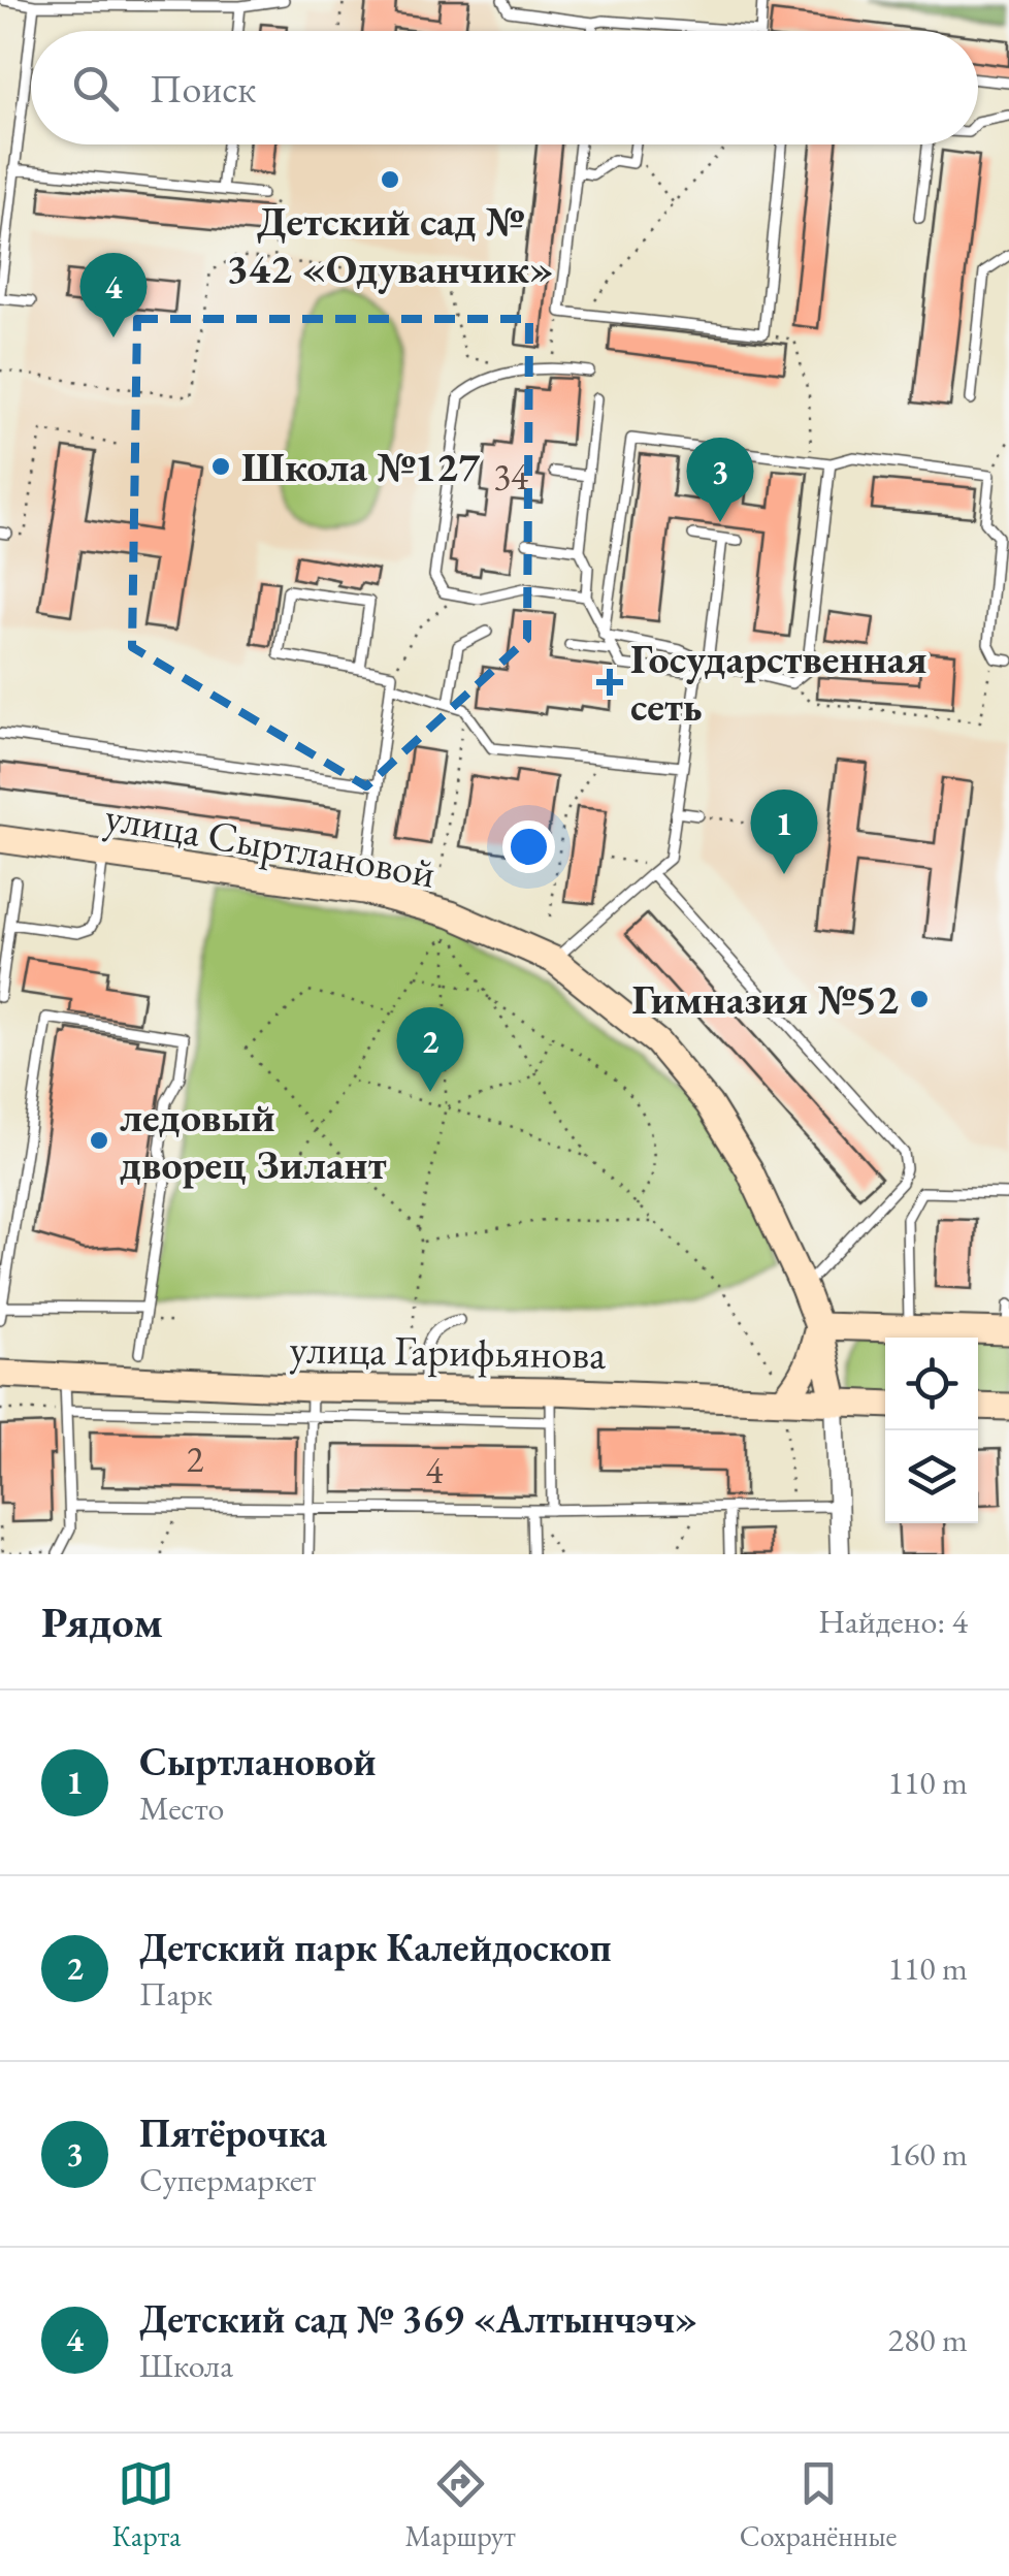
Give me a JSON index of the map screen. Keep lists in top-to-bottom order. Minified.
{"streets":{"street":["улица Сыртлановой","улица Гарифьянова"]},"crossings":[["улица Сыртлановой","улица Гарифьянова"]],"places":{"other":["Детский сад № 342 «Одуванчик»","Школа №127","Гимназия №52","ледовый дворец Зилант"],"health":["Государственная сеть"]},"house_numbers":["34","2","4"],"page":{"search":"Поиск","pins":["4","3","1","2"],"heading":["Рядом","Найдено: 4"],"list":[{"mark":"1","name":"Сыртлановой","note":"Место","value":"110 m"},{"mark":"2","name":"Детский парк Калейдоскоп","note":"Парк","value":"110 m"},{"mark":"3","name":"Пятёрочка","note":"Супермаркет","value":"160 m"},{"mark":"4","name":"Детский сад № 369 «Алтынчэч»","note":"Школа","value":"280 m"}],"nav":["Карта","Маршрут","Сохранённые"]}}
